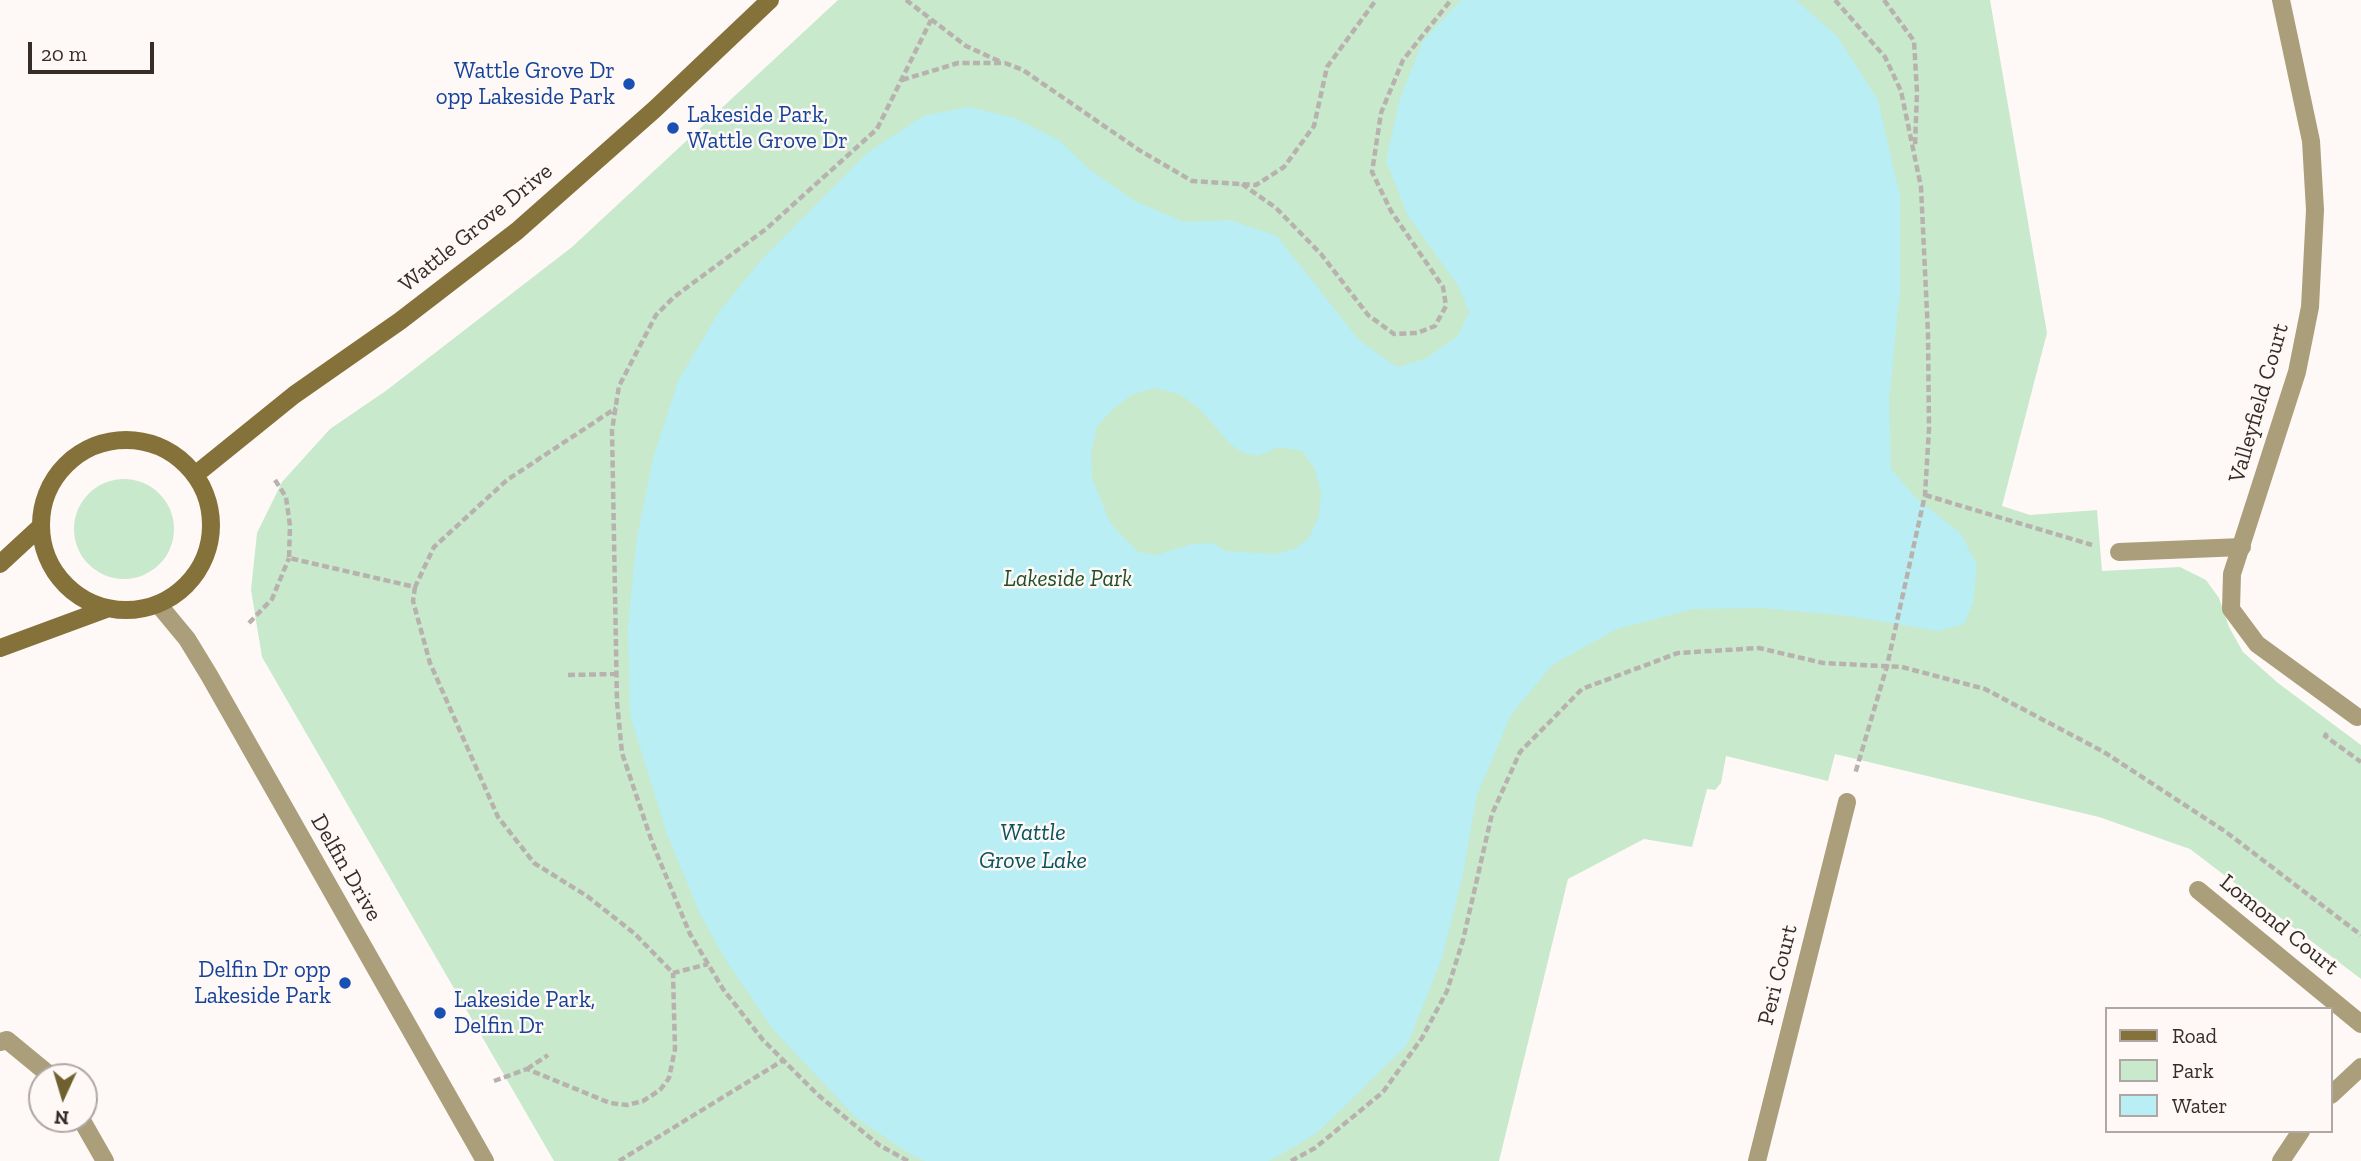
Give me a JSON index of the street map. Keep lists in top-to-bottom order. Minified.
{"streets":{"street":["Wattle Grove Drive","Valleyfield Court","Delfin Drive","Lomond Court","Peri Court"]},"crossings":[["Wattle Grove Drive","Delfin Drive"]],"water":["Wattle Grove Lake"],"parks":["Lakeside Park"],"places":["Wattle Grove Dr opp Lakeside Park","Lakeside Park, Wattle Grove Dr","Delfin Dr opp Lakeside Park","Lakeside Park, Delfin Dr"],"legend":["Road","Park","Water"],"scale_bar":"20 m","north":"bottom"}
